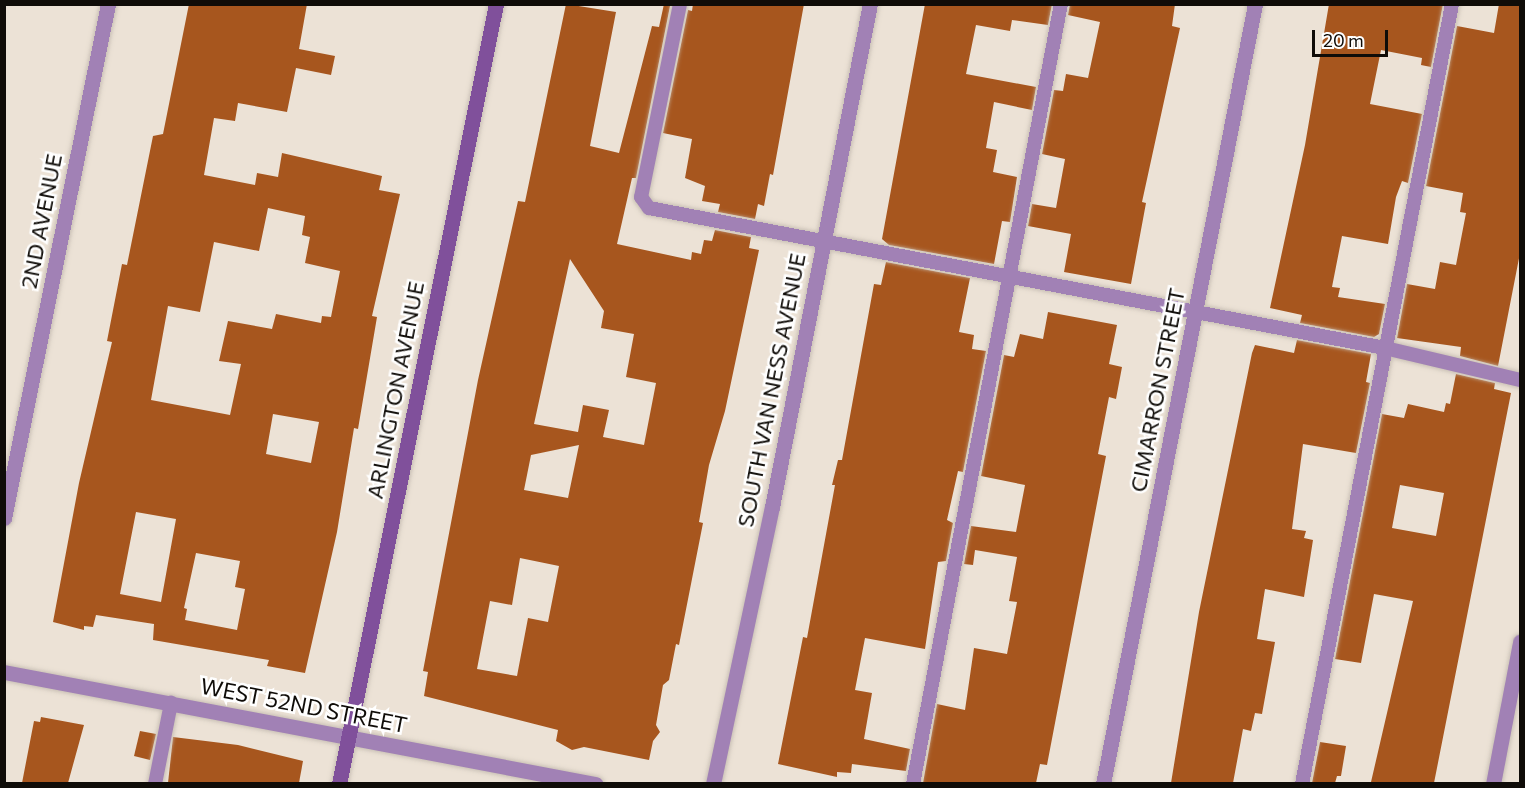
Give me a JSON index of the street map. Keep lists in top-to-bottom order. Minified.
{"streets":{"main road":["ARLINGTON AVENUE"],"street":["2ND AVENUE","SOUTH VAN NESS AVENUE","CIMARRON STREET","WEST 52ND STREET"]},"crossings":[["ARLINGTON AVENUE","WEST 52ND STREET"]],"scale_bar":"20 m"}
